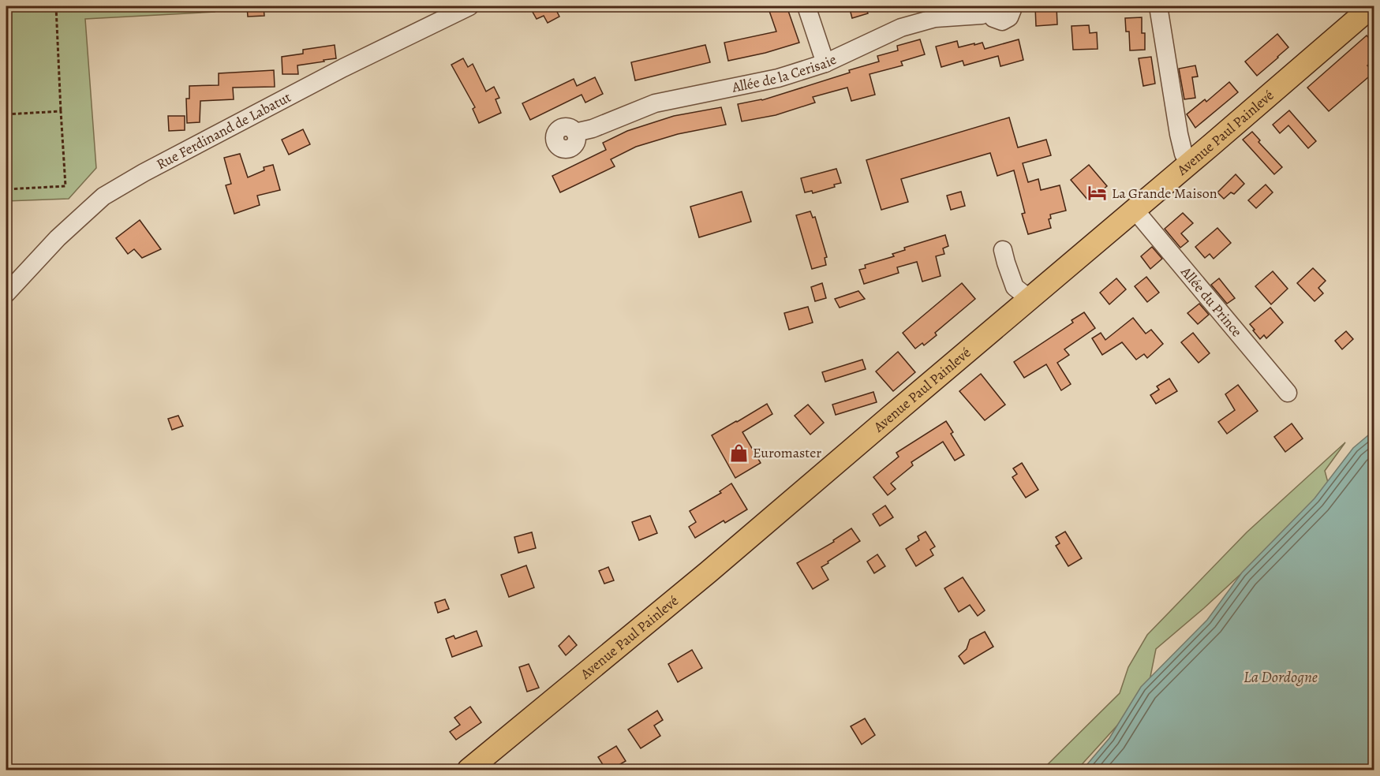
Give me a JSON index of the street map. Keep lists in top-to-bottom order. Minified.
{"streets":{"main road":["Avenue Paul Painlevé"],"street":["Allée de la Cerisaie","Rue Ferdinand de Labatut","Allée du Prince"]},"crossings":[["Avenue Paul Painlevé","Allée du Prince"]],"water":["La Dordogne"],"places":{"hotel":["La Grande Maison"],"shop":["Euromaster"]}}
